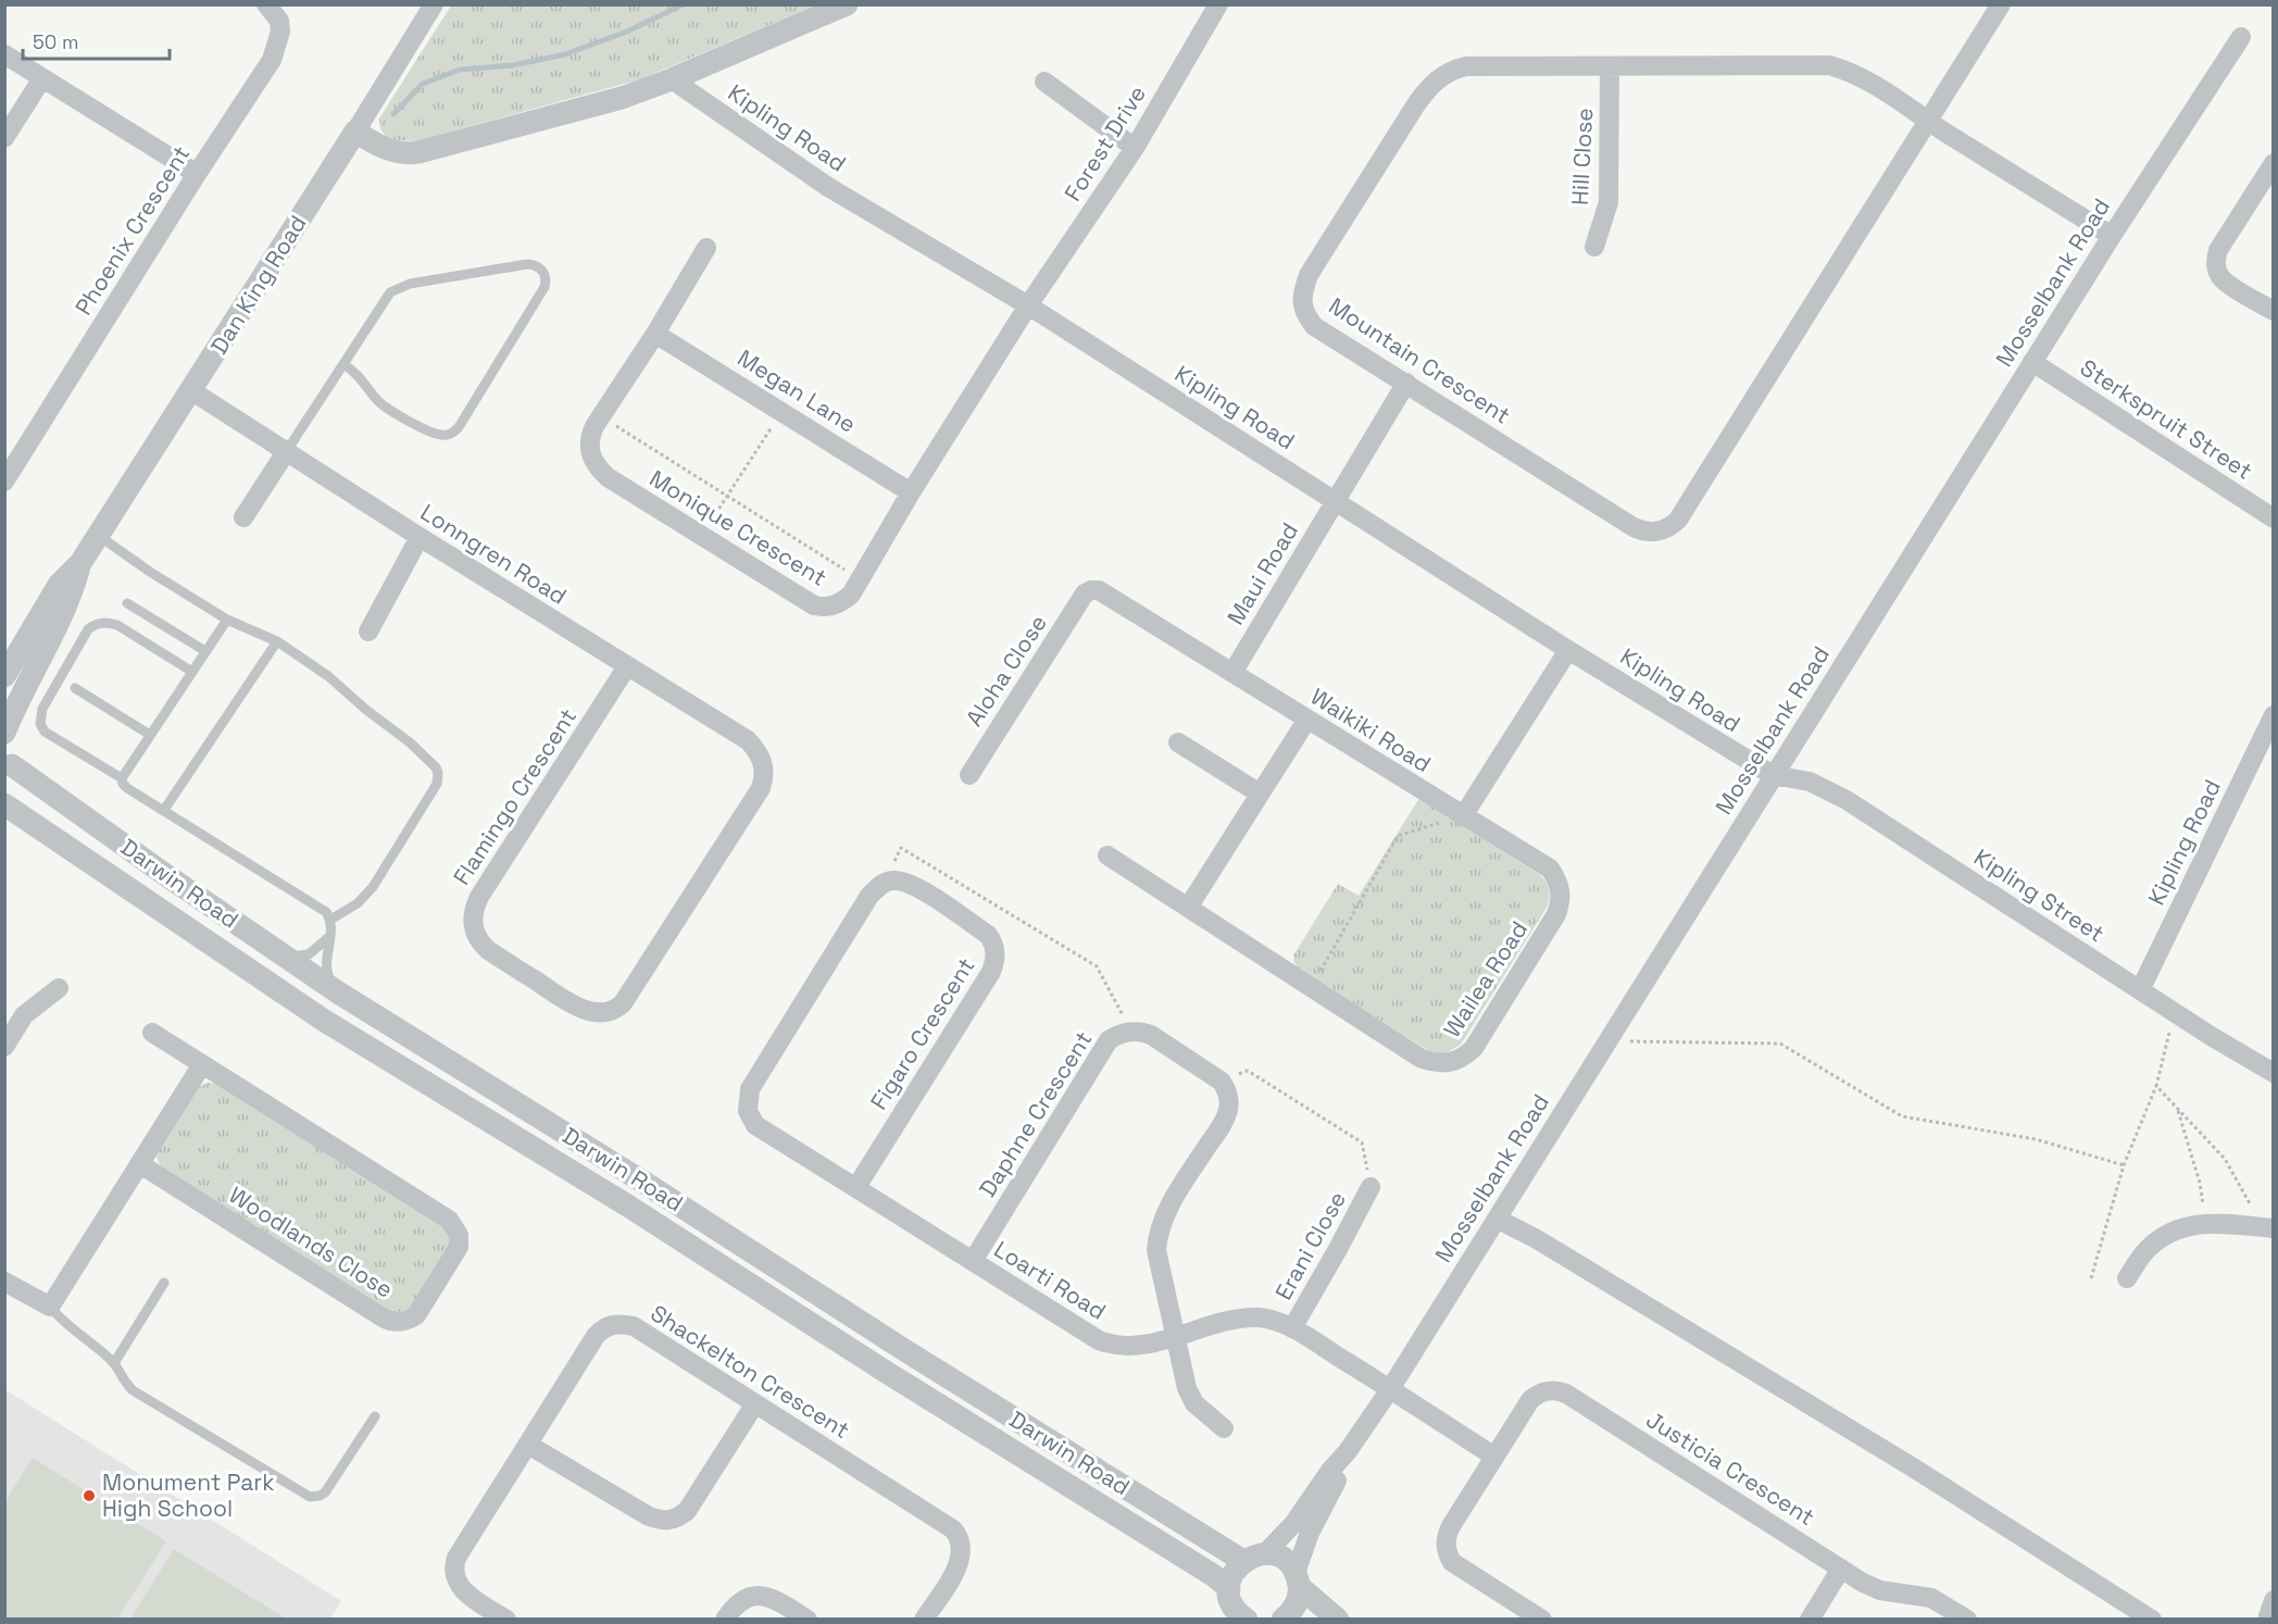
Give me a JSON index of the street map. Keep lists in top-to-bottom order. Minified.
{"streets":{"street":["Kipling Road","Forest Drive","Hill Close","Phoenix Crescent","Mosselbank Road","Dan King Road","Mountain Crescent","Megan Lane","Sterkspruit Street","Monique Crescent","Lonngren Road","Maui Road","Aloha Close","Waikiki Road","Flamingo Crescent","Darwin Road","Kipling Street","Wailea Road","Figaro Crescent","Daphne Crescent","Woodlands Close","Erani Close","Loarti Road","Shackelton Crescent","Justicia Crescent"]},"crossings":[["Kipling Road","Forest Drive"],["Kipling Road","Mosselbank Road"],["Kipling Road","Monique Crescent"],["Kipling Road","Maui Road"],["Kipling Road","Kipling Street"],["Forest Drive","Monique Crescent"],["Hill Close","Mountain Crescent"],["Mosselbank Road","Mountain Crescent"],["Mosselbank Road","Sterkspruit Street"],["Mosselbank Road","Darwin Road"],["Mosselbank Road","Kipling Street"],["Mosselbank Road","Loarti Road"],["Dan King Road","Lonngren Road"],["Mountain Crescent","Maui Road"],["Megan Lane","Monique Crescent"],["Lonngren Road","Flamingo Crescent"],["Maui Road","Waikiki Road"],["Aloha Close","Waikiki Road"],["Waikiki Road","Wailea Road"],["Figaro Crescent","Loarti Road"],["Daphne Crescent","Loarti Road"],["Erani Close","Loarti Road"],["Loarti Road","Justicia Crescent"]],"places":["Monument Park High School"],"scale_bar":"50 m"}
